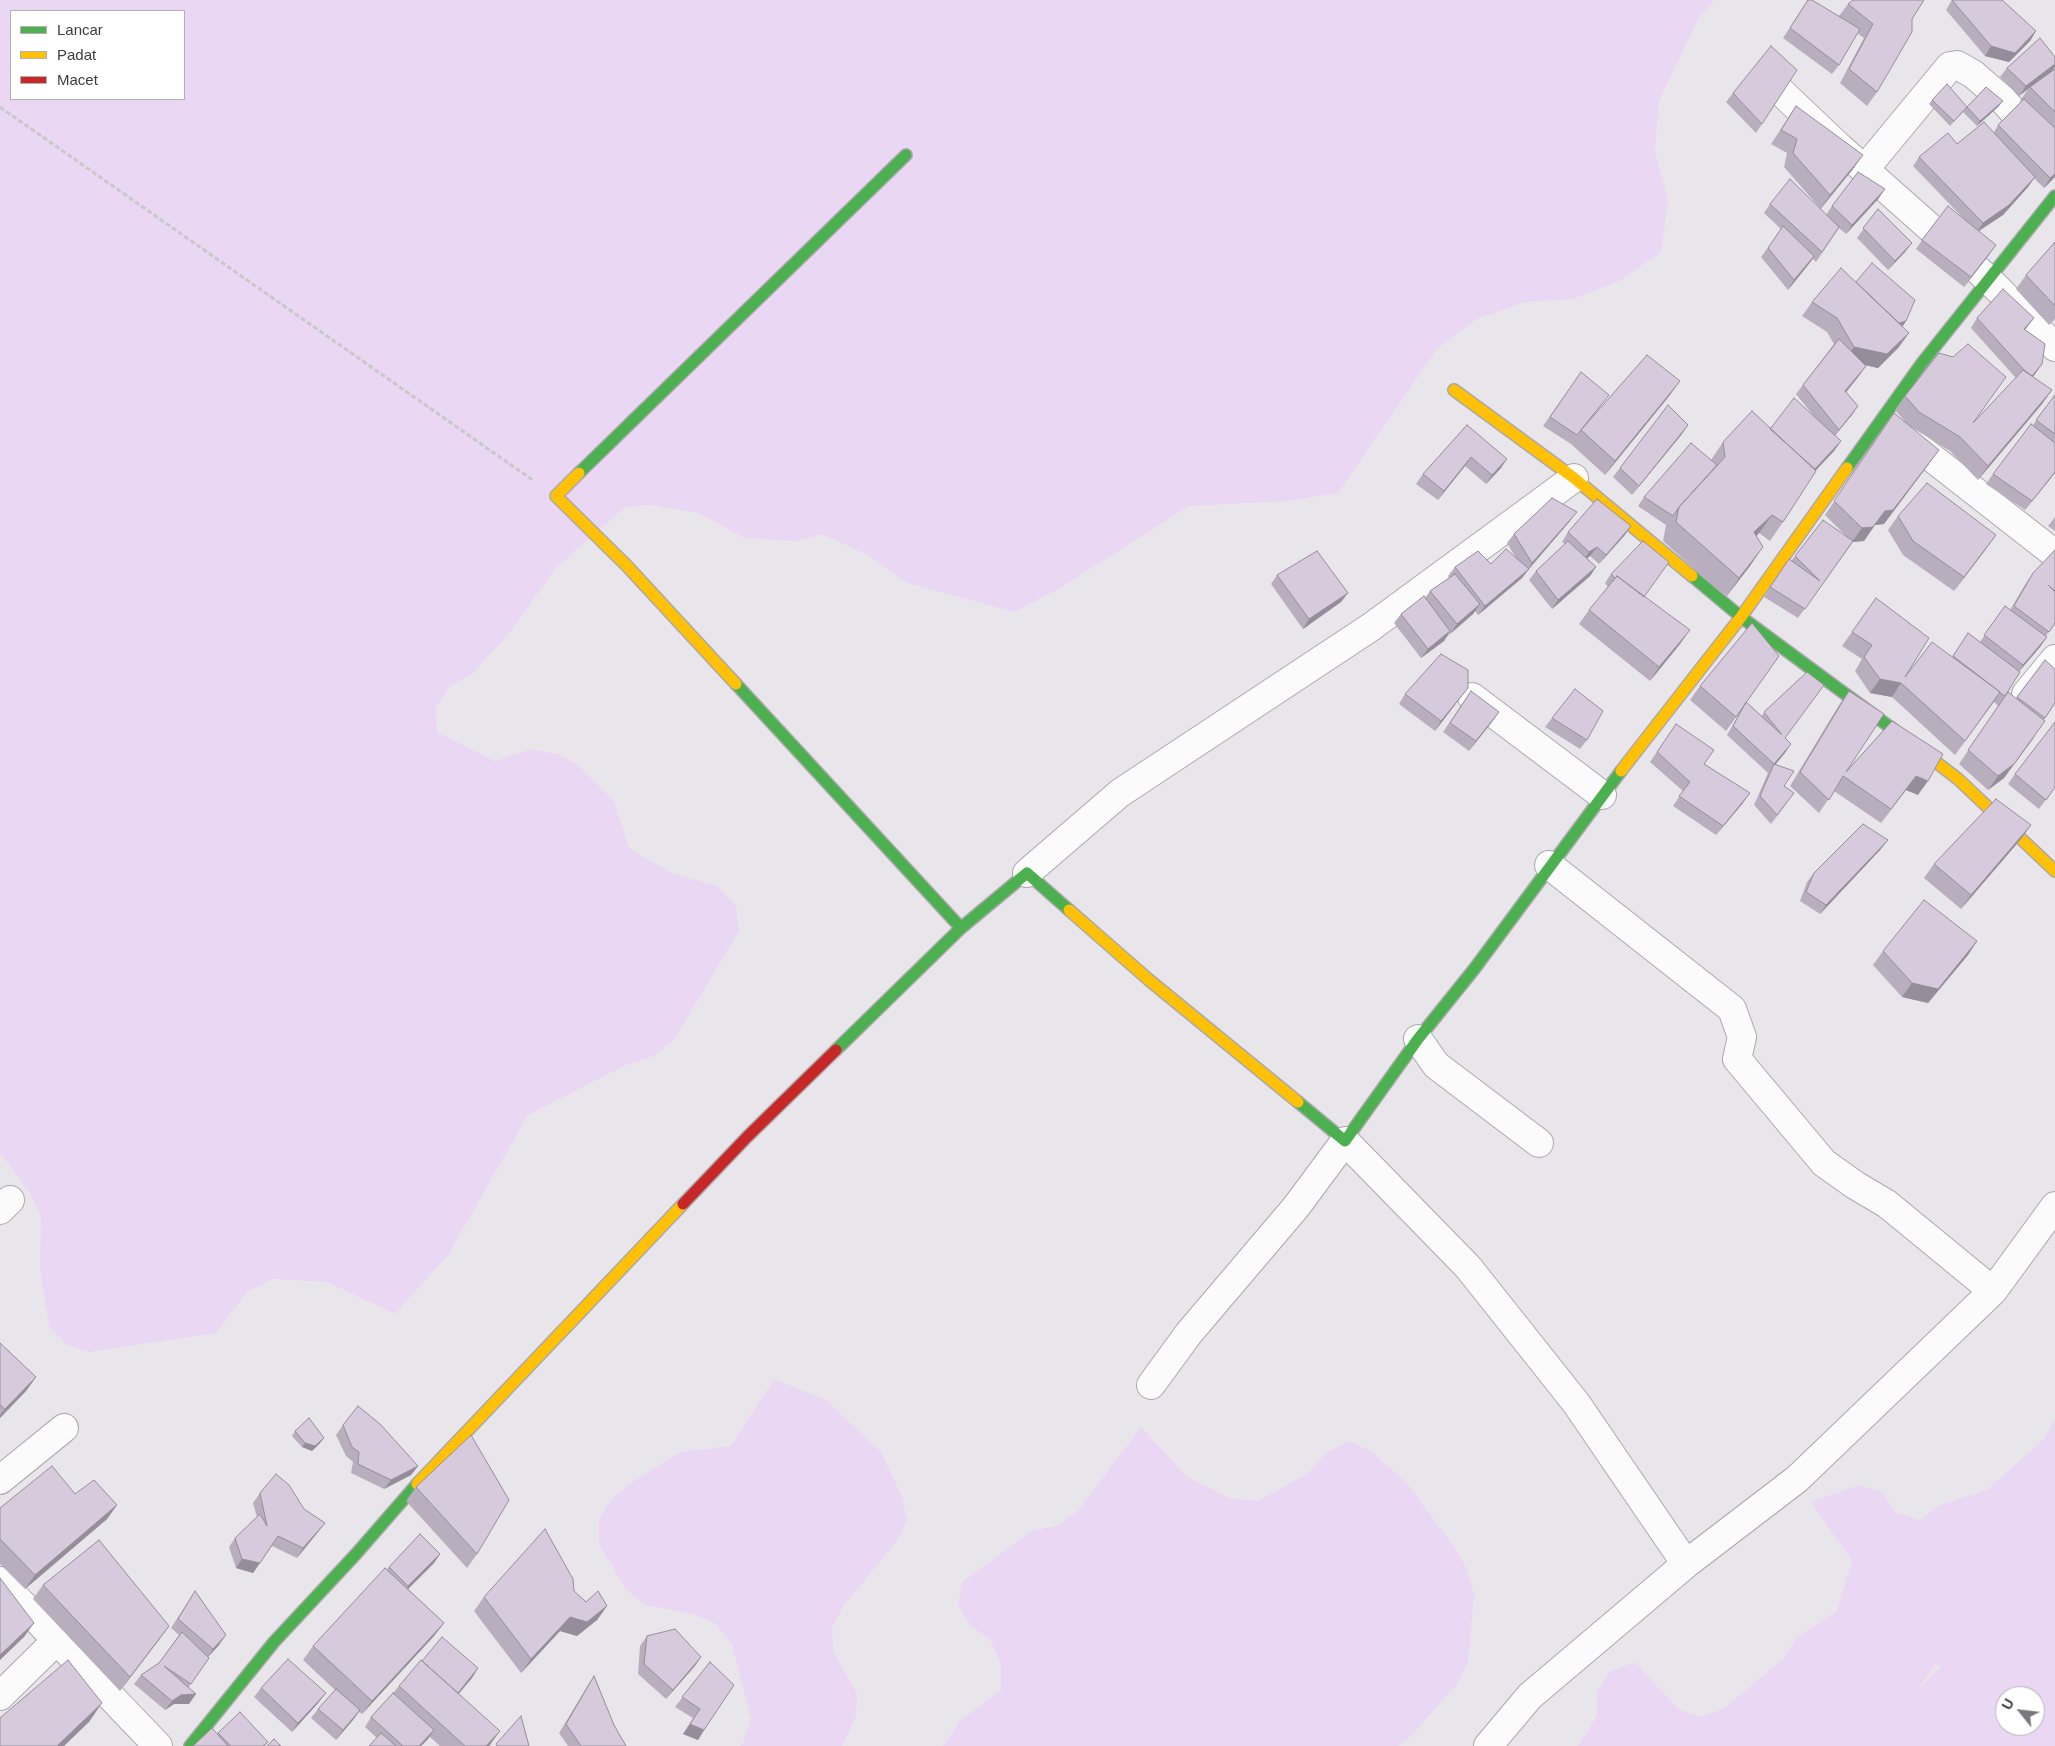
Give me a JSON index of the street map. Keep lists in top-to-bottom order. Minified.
{"legend":["Lancar","Padat","Macet"],"north":"top left"}
